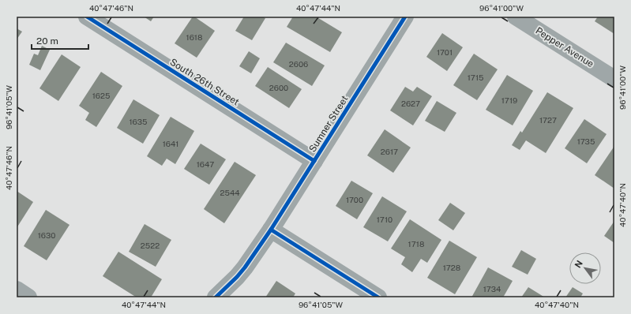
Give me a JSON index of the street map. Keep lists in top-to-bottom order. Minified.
{"streets":{"street":["Pepper Avenue","South 26th Street","Sumner Street"]},"crossings":[["South 26th Street","Sumner Street"]],"house_numbers":["1618","1701","2606","1715","2600","1625","1719","2627","1727","1635","1735","1641","2617","1647","2544","1700","1710","1630","1718","2522","1728","1734"],"scale_bar":"20 m","north":"top left","coordinates":["40°47'46\"N","40°47'44\"N","96°41'00\"W","96°41'05\"W","40°47'40\"N"]}
